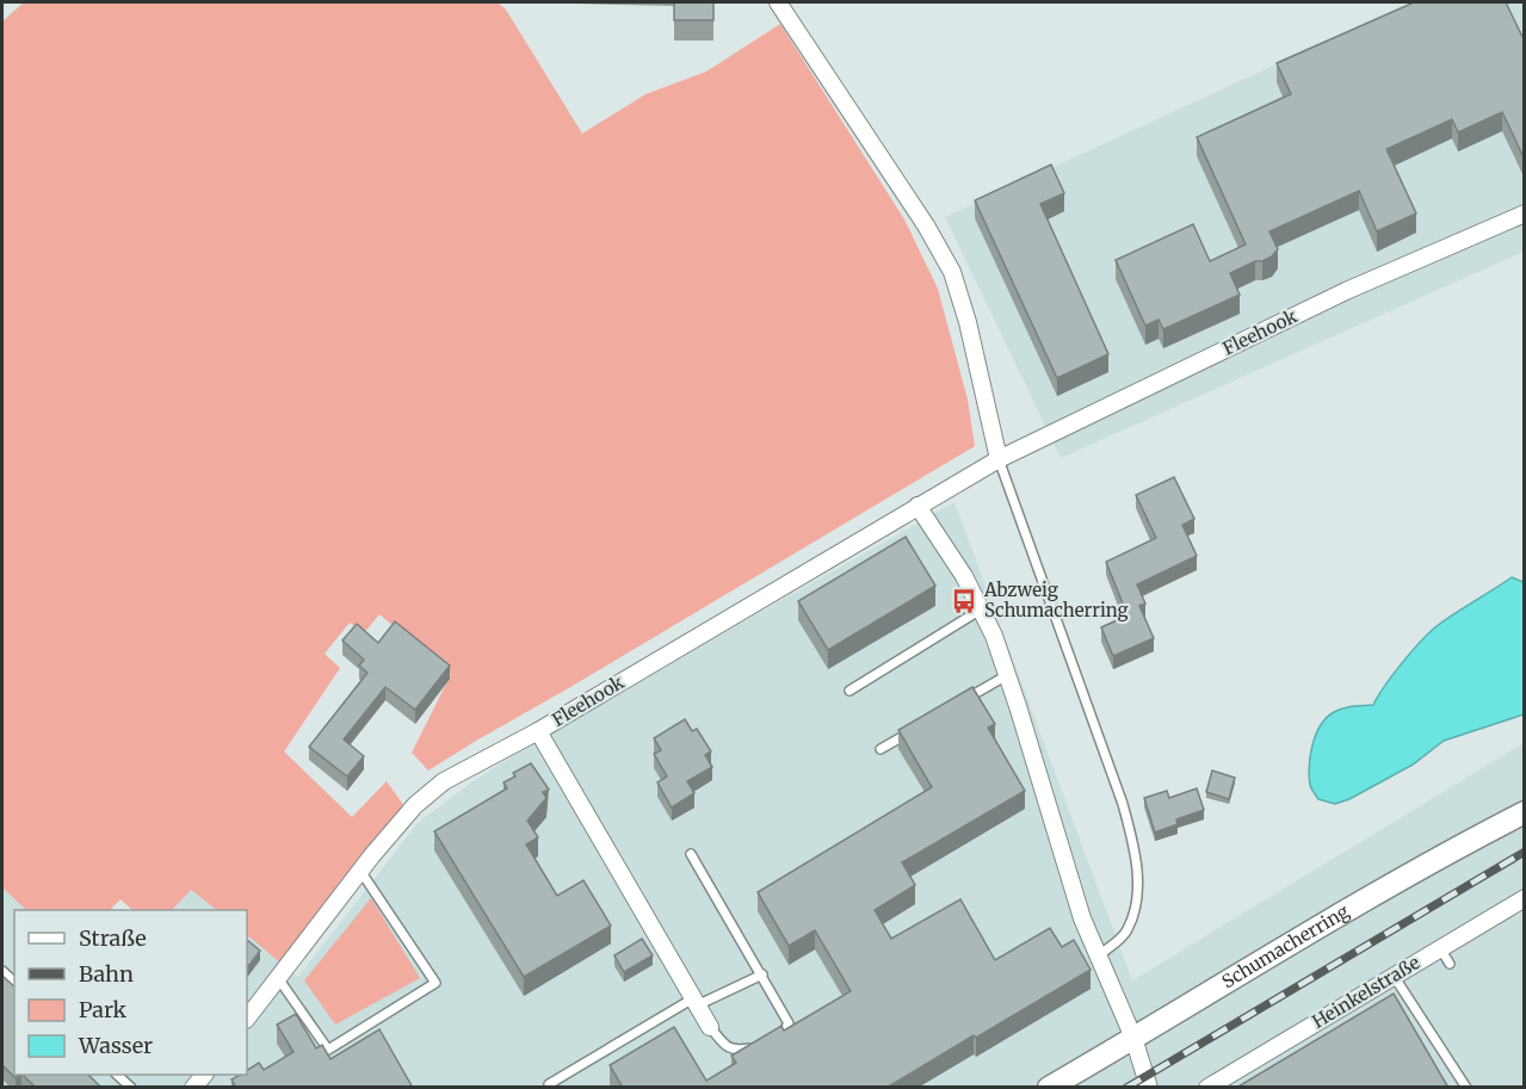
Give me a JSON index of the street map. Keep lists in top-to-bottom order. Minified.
{"streets":{"main road":["Schumacherring"],"street":["Fleehook","Heinkelstraße"]},"places":{"bus stop":["Abzweig Schumacherring"]},"legend":["Straße","Bahn","Park","Wasser"]}
